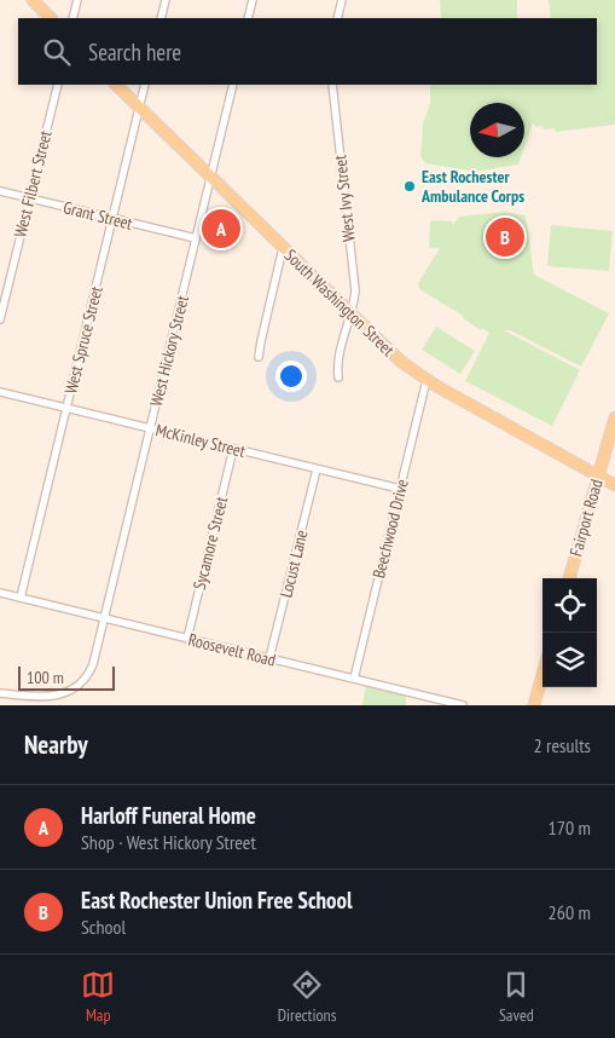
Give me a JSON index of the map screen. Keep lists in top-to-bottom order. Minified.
{"streets":{"main road":["South Washington Street","Fairport Road"],"street":["West Filbert Street","West Ivy Street","Grant Street","West Spruce Street","West Hickory Street","McKinley Street","Beechwood Drive","Sycamore Street","Locust Lane","Roosevelt Road"]},"crossings":[["West Filbert Street","Grant Street"],["West Ivy Street","South Washington Street"],["Grant Street","West Spruce Street"],["Grant Street","West Hickory Street"],["South Washington Street","West Spruce Street"],["South Washington Street","West Hickory Street"],["South Washington Street","Fairport Road"],["South Washington Street","Beechwood Drive"],["West Spruce Street","McKinley Street"],["West Spruce Street","Roosevelt Road"],["West Hickory Street","McKinley Street"],["West Hickory Street","Roosevelt Road"],["McKinley Street","Beechwood Drive"],["McKinley Street","Sycamore Street"],["McKinley Street","Locust Lane"],["Beechwood Drive","Roosevelt Road"],["Sycamore Street","Roosevelt Road"],["Locust Lane","Roosevelt Road"]],"places":["East Rochester Ambulance Corps"],"scale_bar":"100 m","north":"left","page":{"search":"Search here","pins":["A","B"],"scale":"100 m","heading":["Nearby","2 results"],"list":[{"mark":"A","name":"Harloff Funeral Home","note":"Shop · West Hickory Street","value":"170 m"},{"mark":"B","name":"East Rochester Union Free School","note":"School","value":"260 m"}],"nav":["Map","Directions","Saved"]}}
